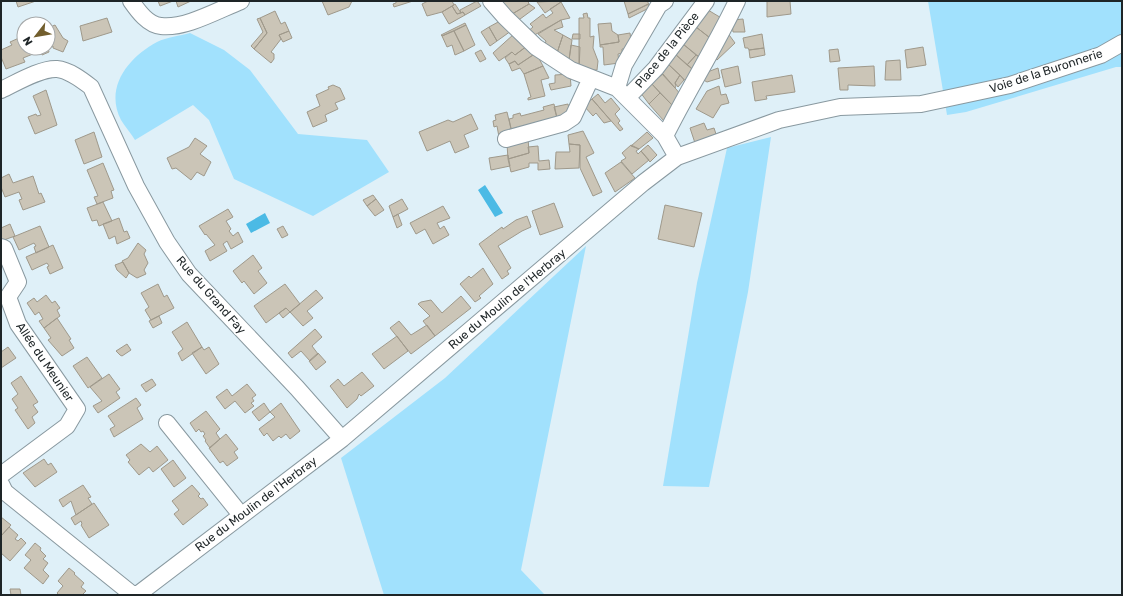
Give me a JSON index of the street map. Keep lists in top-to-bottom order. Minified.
{"streets":{"street":["Place de la Pièce","Voie de la Buronnerie","Rue du Grand Fay","Rue du Moulin de l'Herbray","Allée du Meunier"]},"crossings":[["Voie de la Buronnerie","Rue du Moulin de l'Herbray"],["Rue du Grand Fay","Rue du Moulin de l'Herbray"]],"north":"bottom left"}
